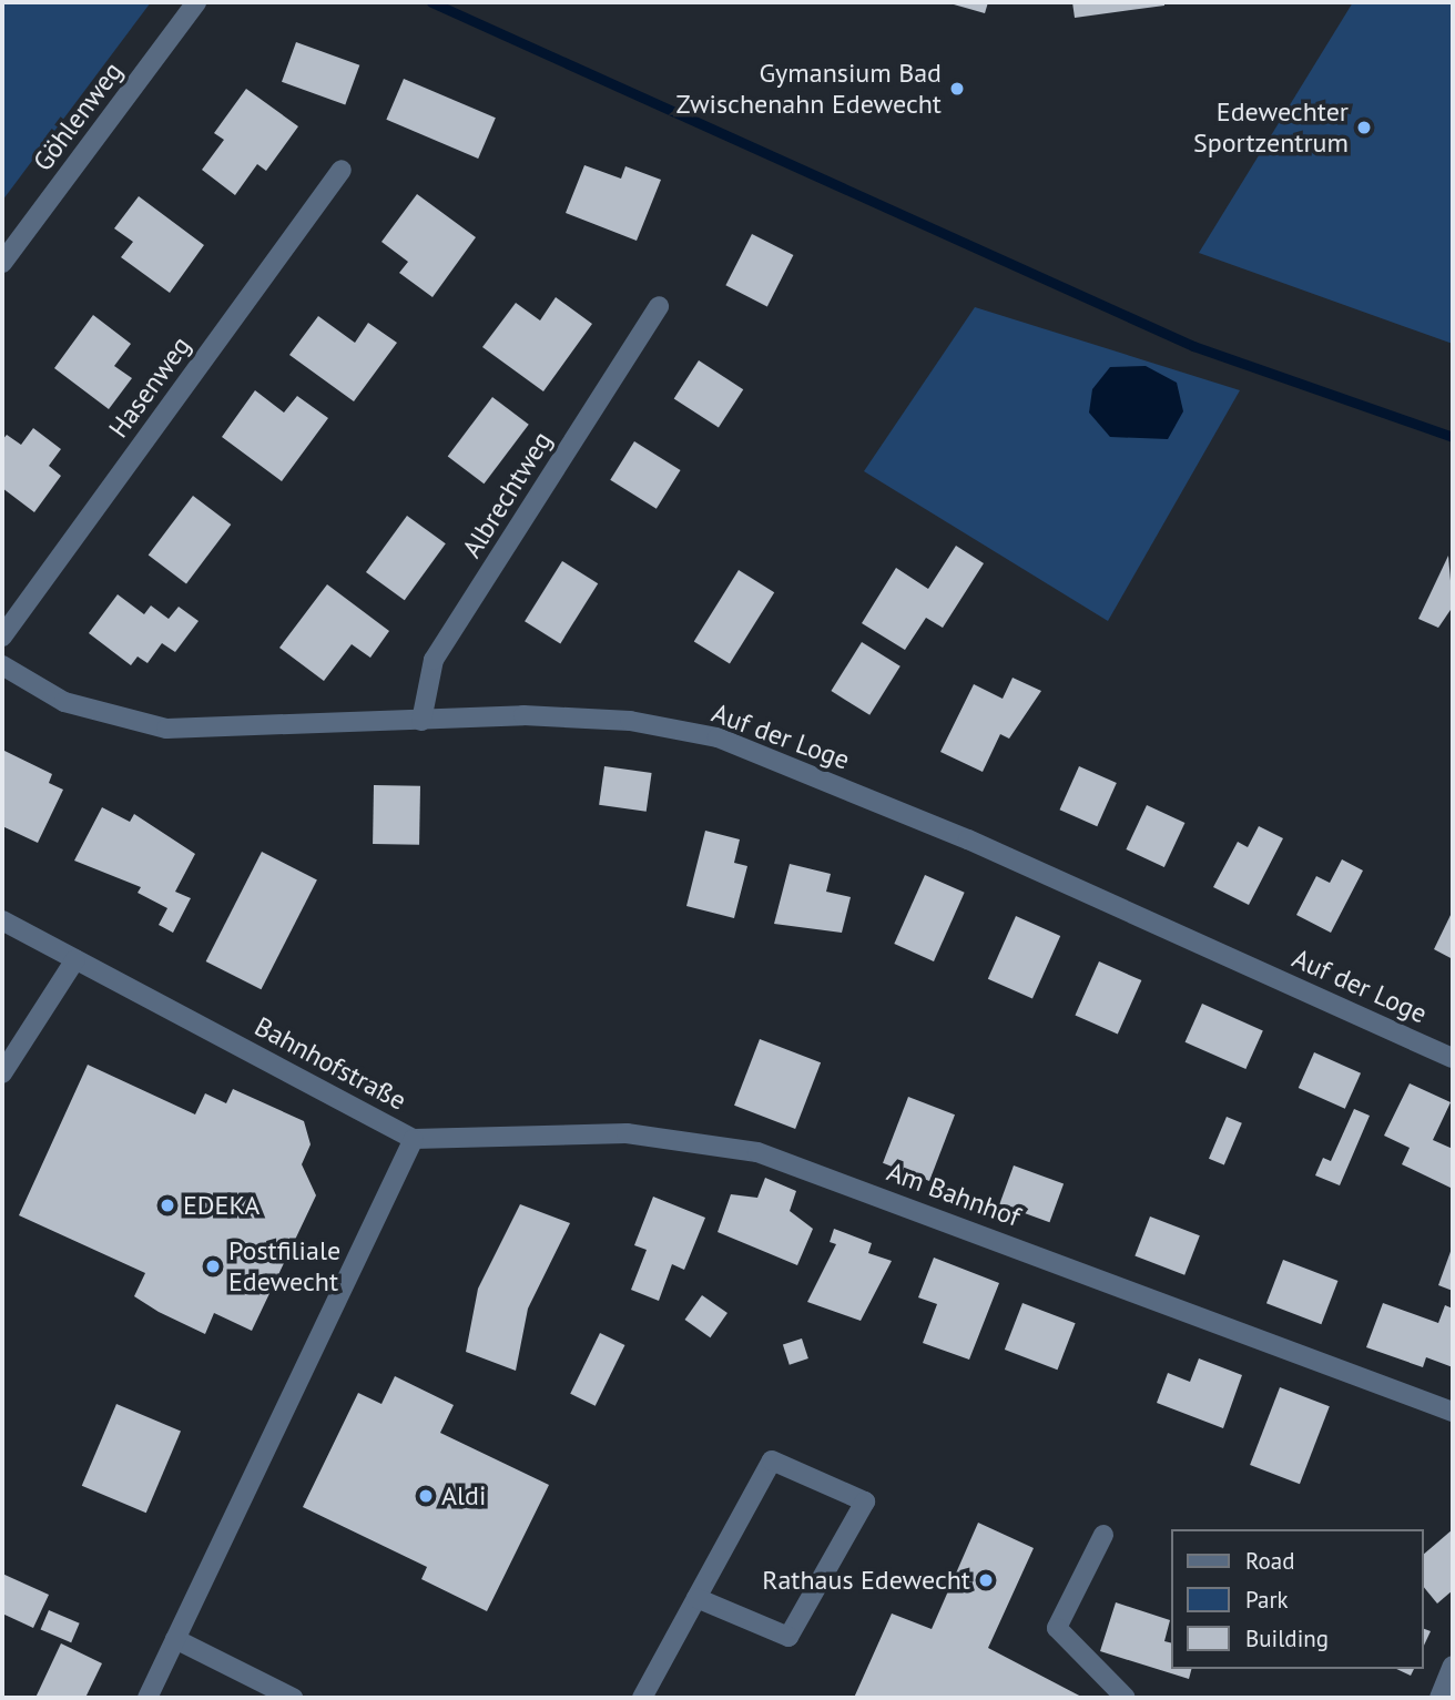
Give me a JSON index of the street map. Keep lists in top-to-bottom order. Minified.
{"streets":{"street":["Göhlenweg","Hasenweg","Albrechtweg","Auf der Loge","Bahnhofstraße","Am Bahnhof"]},"crossings":[["Albrechtweg","Auf der Loge"],["Bahnhofstraße","Am Bahnhof"]],"places":["Gymansium Bad Zwischenahn Edewecht","Edewechter Sportzentrum","EDEKA","Postfiliale Edewecht","Aldi","Rathaus Edewecht"],"legend":["Road","Park","Building"]}
